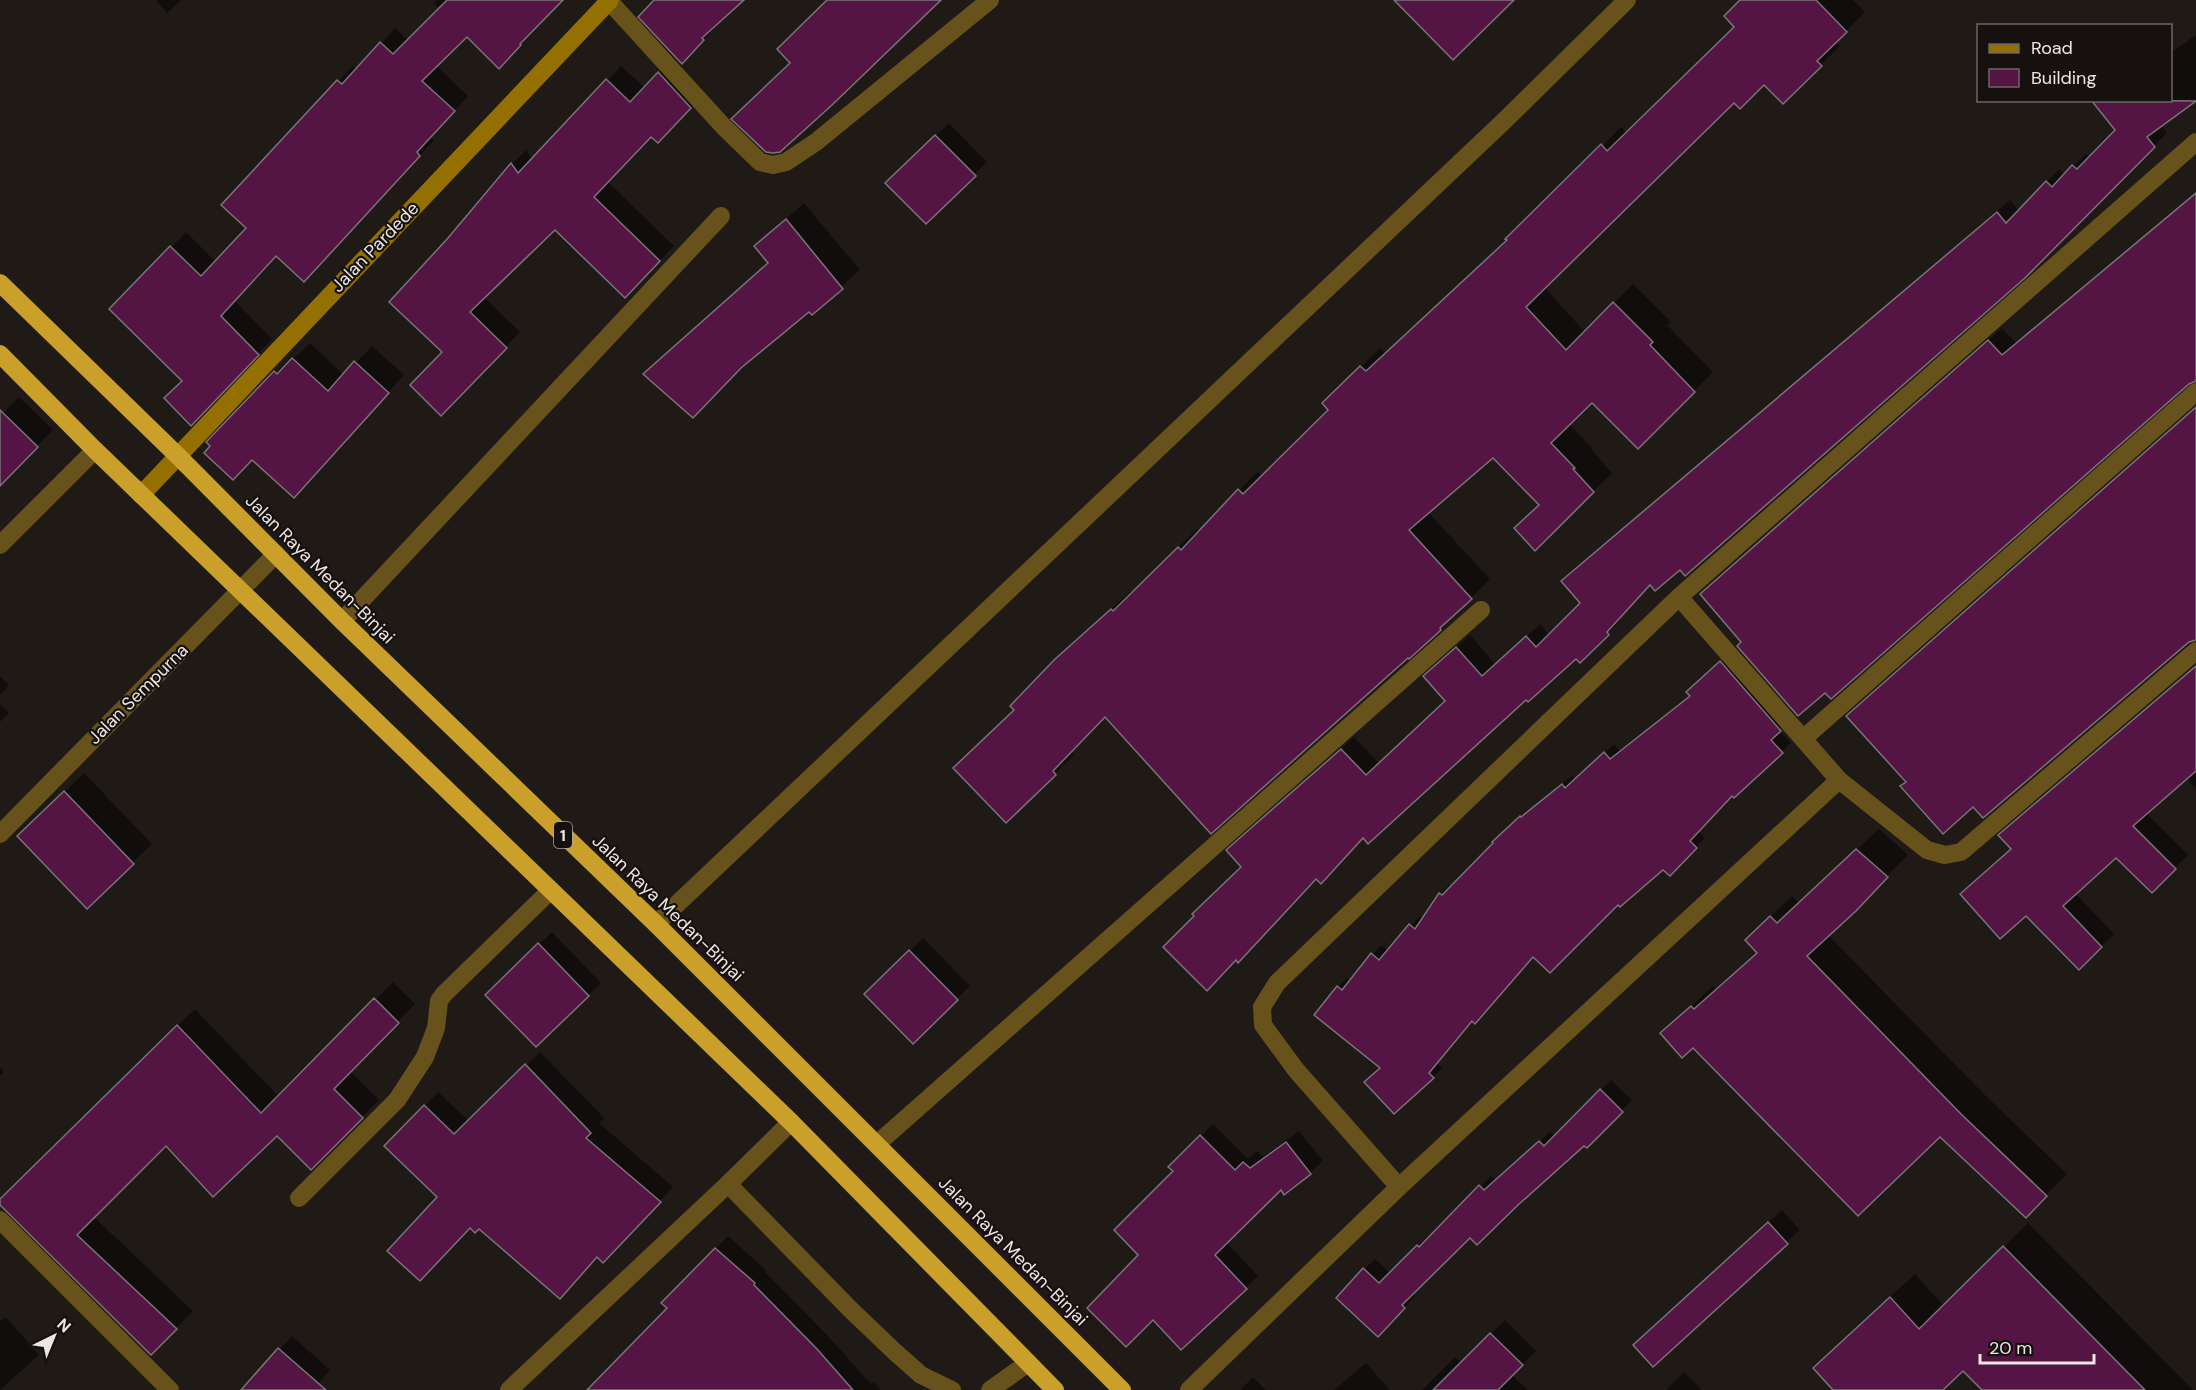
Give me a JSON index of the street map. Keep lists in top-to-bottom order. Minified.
{"streets":{"highway":["Jalan Raya Medan-Binjai","1"],"street":["Jalan Pardede","Jalan Sempurna"]},"crossings":[["Jalan Pardede","Jalan Raya Medan-Binjai"],["Jalan Raya Medan-Binjai","Jalan Sempurna"]],"legend":["Road","Building"],"scale_bar":"20 m","north":"top right"}
